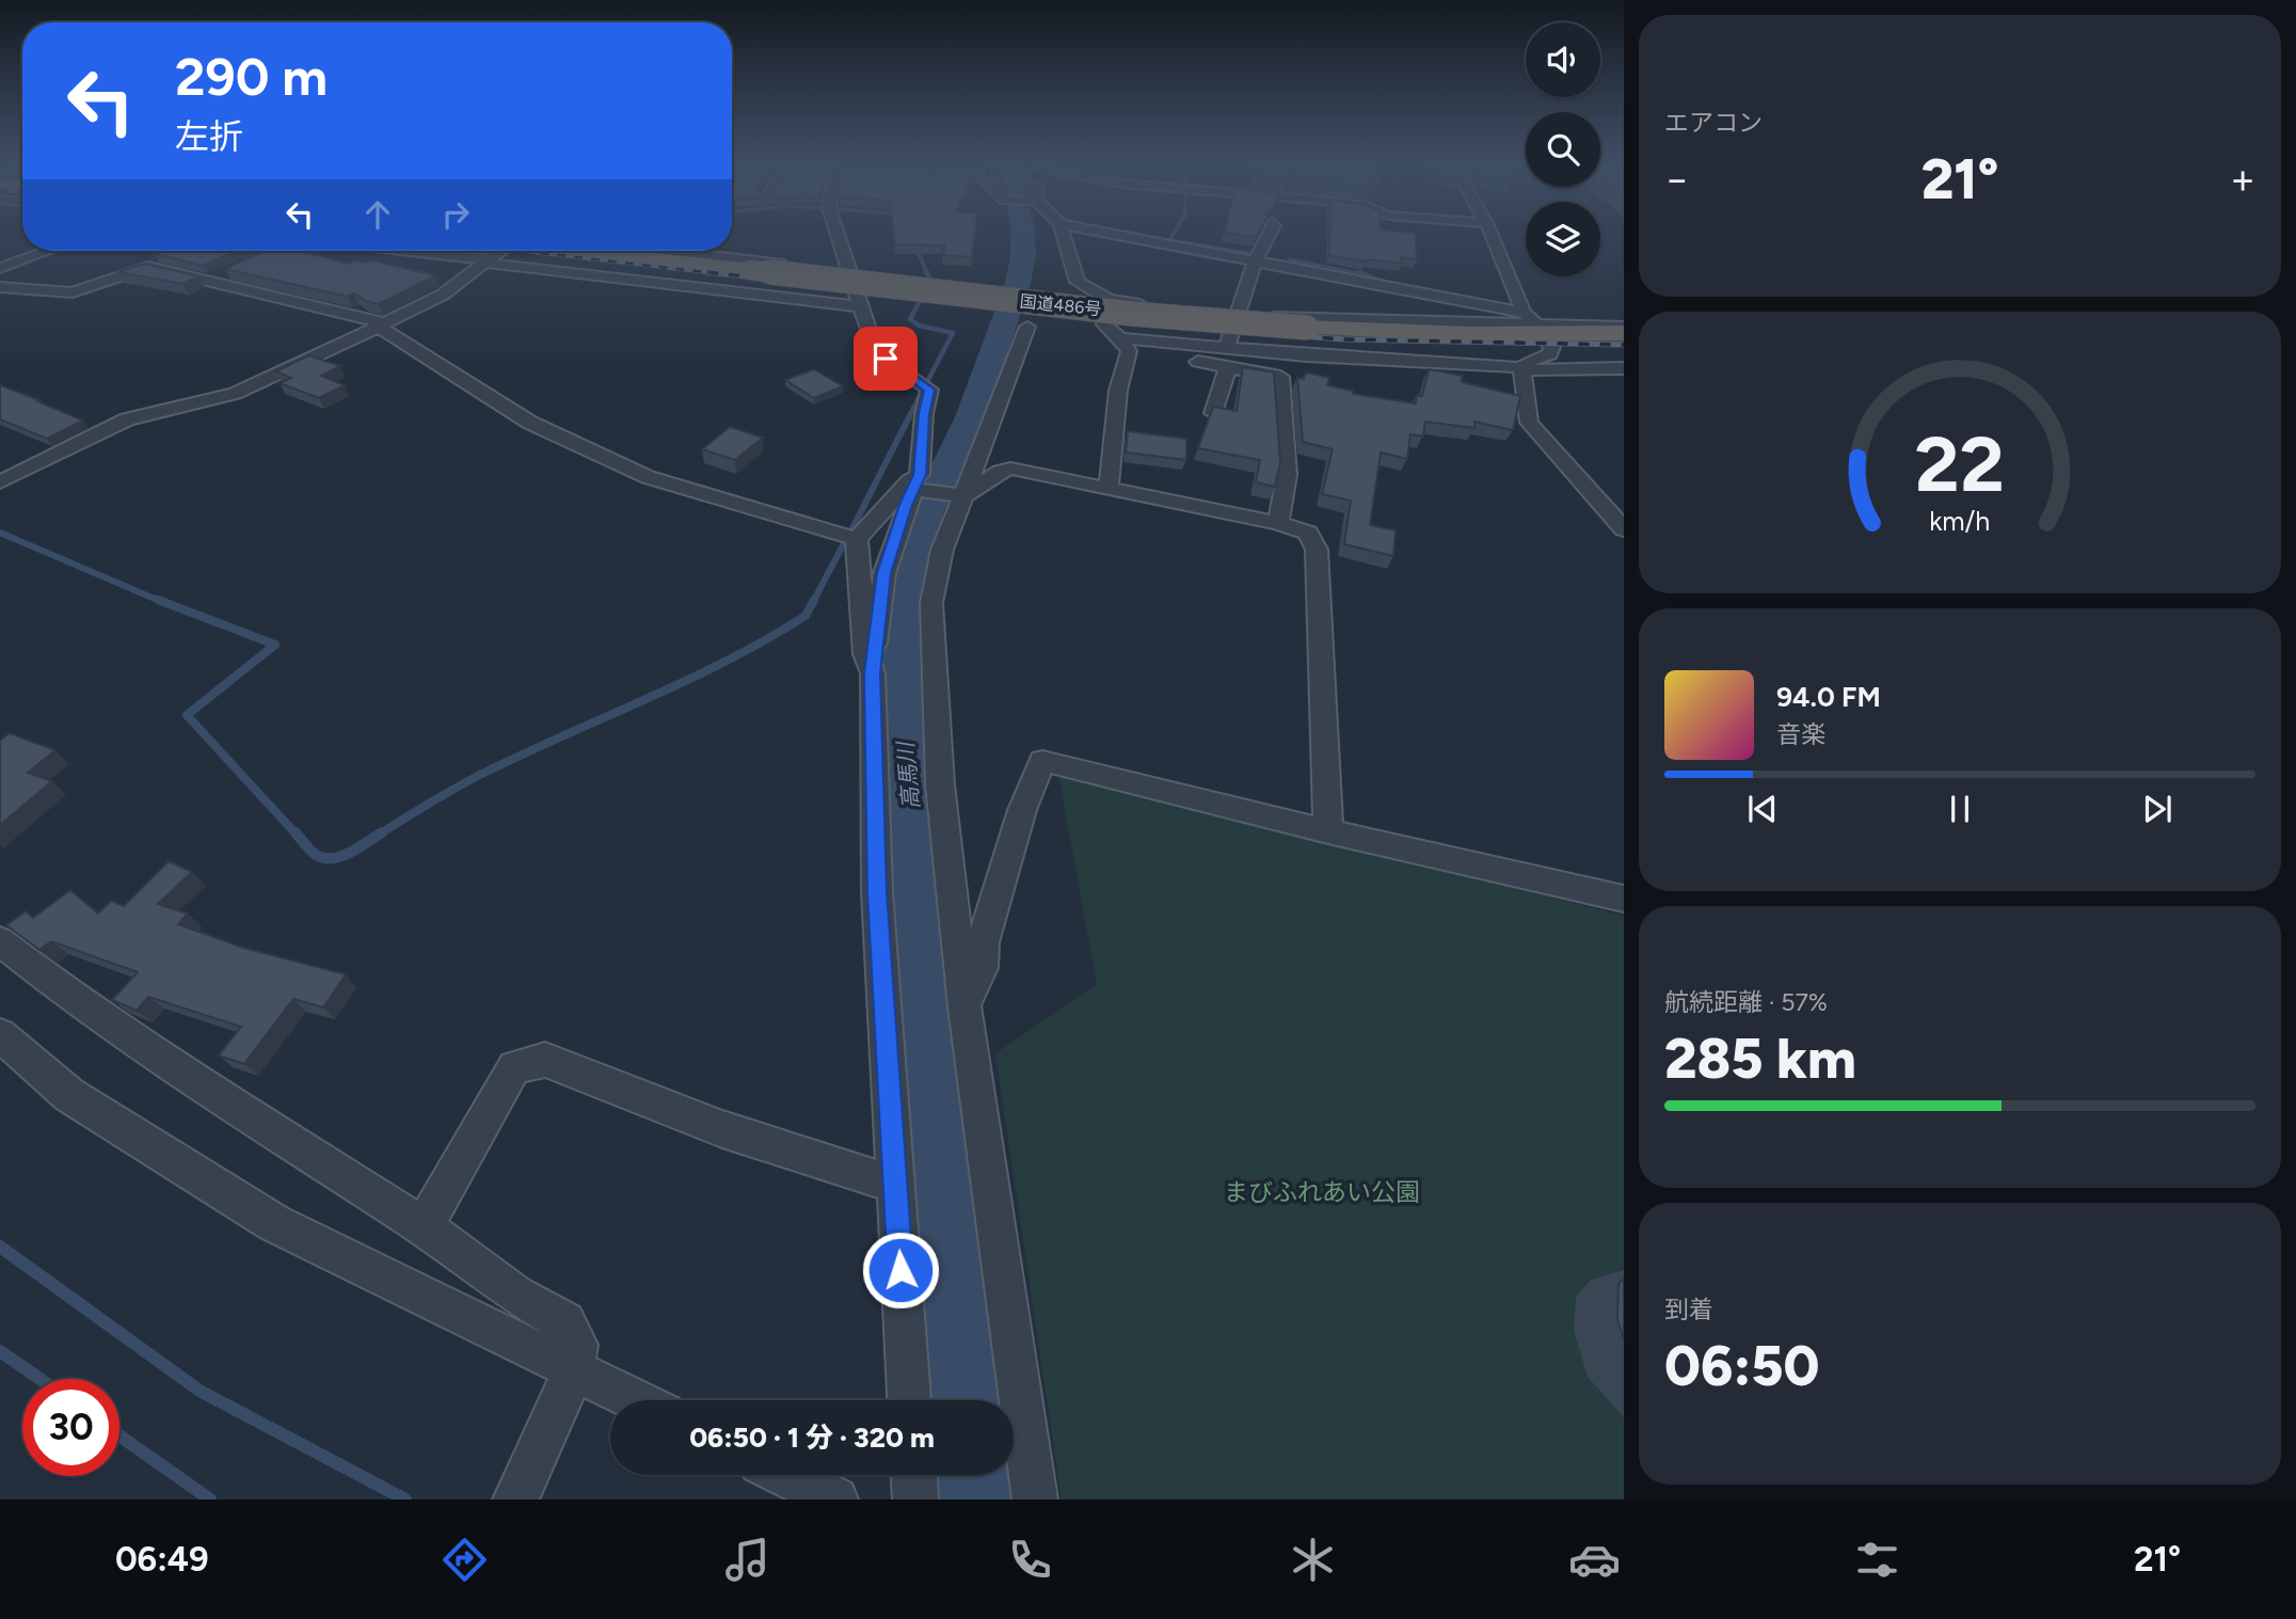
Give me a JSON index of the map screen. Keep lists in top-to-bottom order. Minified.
{"streets":{"highway":["国道486号"]},"water":["高馬川"],"parks":["まびふれあい公園"],"page":{"tile":["エアコン",["航続距離 · 57%","285 km"],["到着","06:50"]],"turn":["290 m","左折"],"heat":["−","21°","+"],"song":["94.0 FM","音楽"],"limit":"30","trip":"06:50 · 1 分 · 320 m","tabs":["06:49","21°"],"gauge":["22","km/h"]}}
